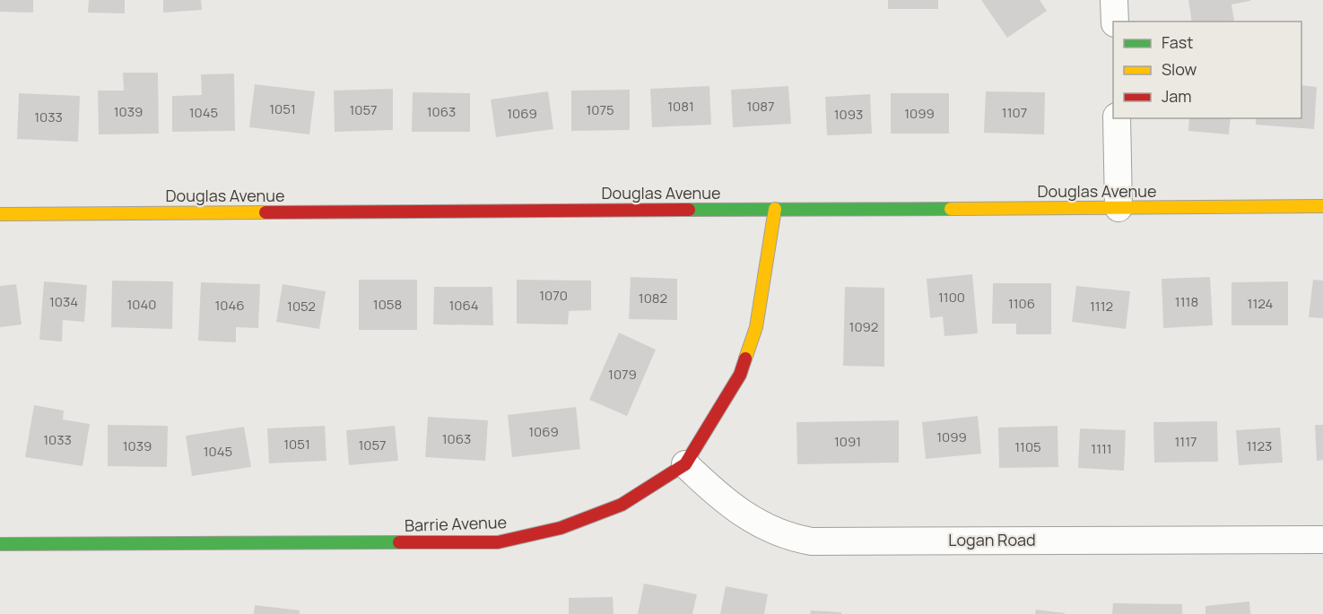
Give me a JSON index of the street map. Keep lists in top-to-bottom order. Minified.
{"streets":{"street":["Douglas Avenue","Barrie Avenue","Logan Road"]},"crossings":[["Douglas Avenue","Barrie Avenue"],["Barrie Avenue","Logan Road"]],"house_numbers":["1081","1087","1051","1057","1075","1039","1063","1045","1107","1069","1099","1093","1033","1070","1100","1082","1034","1118","1106","1124","1040","1058","1046","1064","1052","1112","1092","1079","1069","1099","1063","1033","1091","1117","1051","1057","1039","1123","1105","1111","1045"],"legend":["Fast","Slow","Jam"]}
